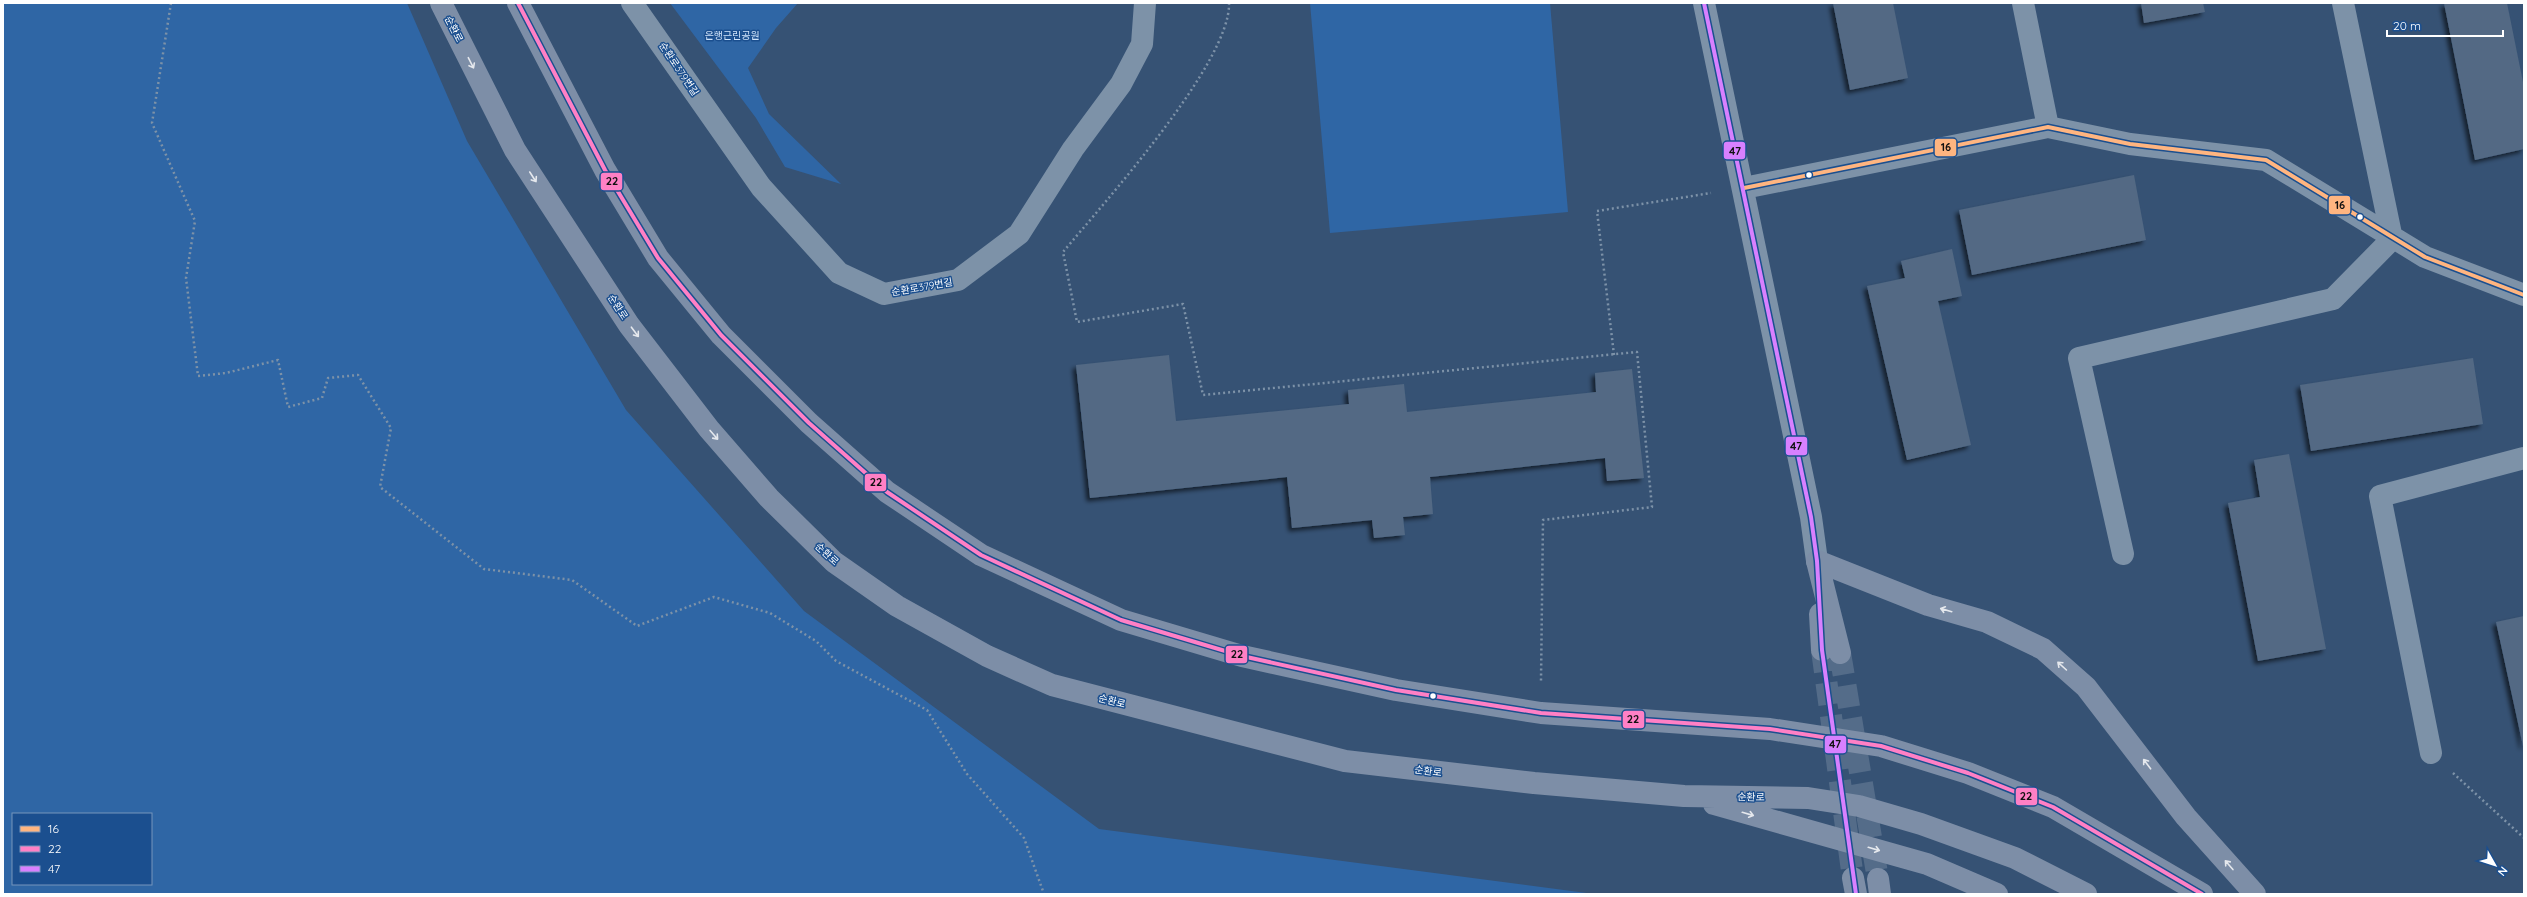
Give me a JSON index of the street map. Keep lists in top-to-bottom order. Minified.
{"streets":{"main road":["순환로"],"street":["순환로379번길"]},"parks":["은행근린공원"],"lines":["transit line 22","transit line 47","transit line 16"],"legend":["16","22","47"],"scale_bar":"20 m","north":"bottom right"}
